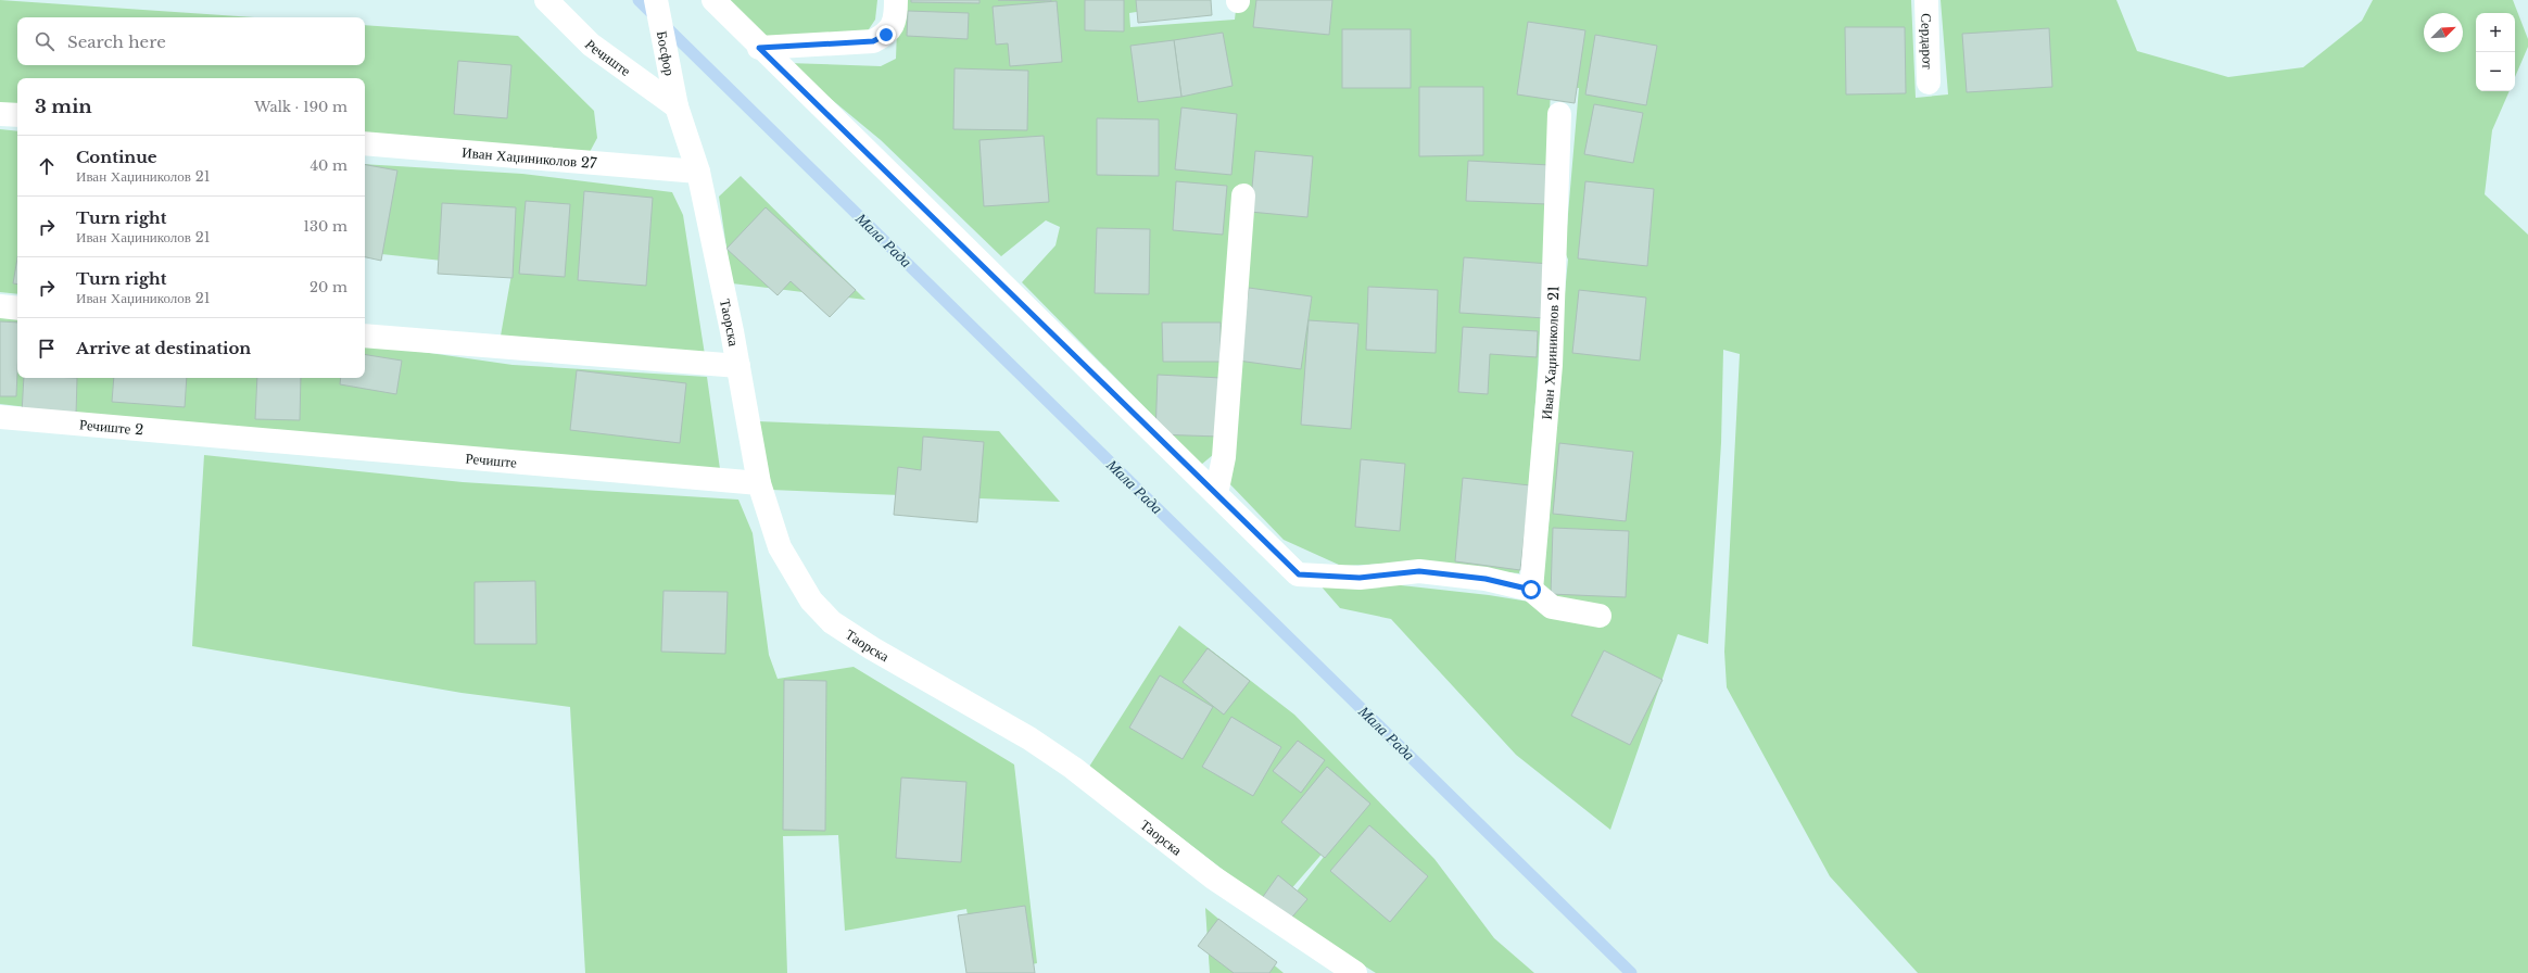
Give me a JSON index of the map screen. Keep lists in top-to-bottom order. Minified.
{"streets":{"street":["Сердарот","Босфор","Речиште","Иван Хаџиниколов 27","Таорска","Иван Хаџиниколов 21","Речиште 2"]},"crossings":[["Босфор","Речиште"],["Босфор","Таорска"],["Речиште","Таорска"],["Речиште","Речиште 2"],["Иван Хаџиниколов 27","Таорска"]],"water":["Мала Рада"],"north":"top right","page":{"map_buttons":["+","−"],"search":"Search here","heading":["3 min","Walk · 190 m"],"list":[["Continue","Иван Хаџиниколов 21","40 m"],["Turn right","Иван Хаџиниколов 21","130 m"],["Turn right","Иван Хаџиниколов 21","20 m"],"Arrive at destination"]}}
